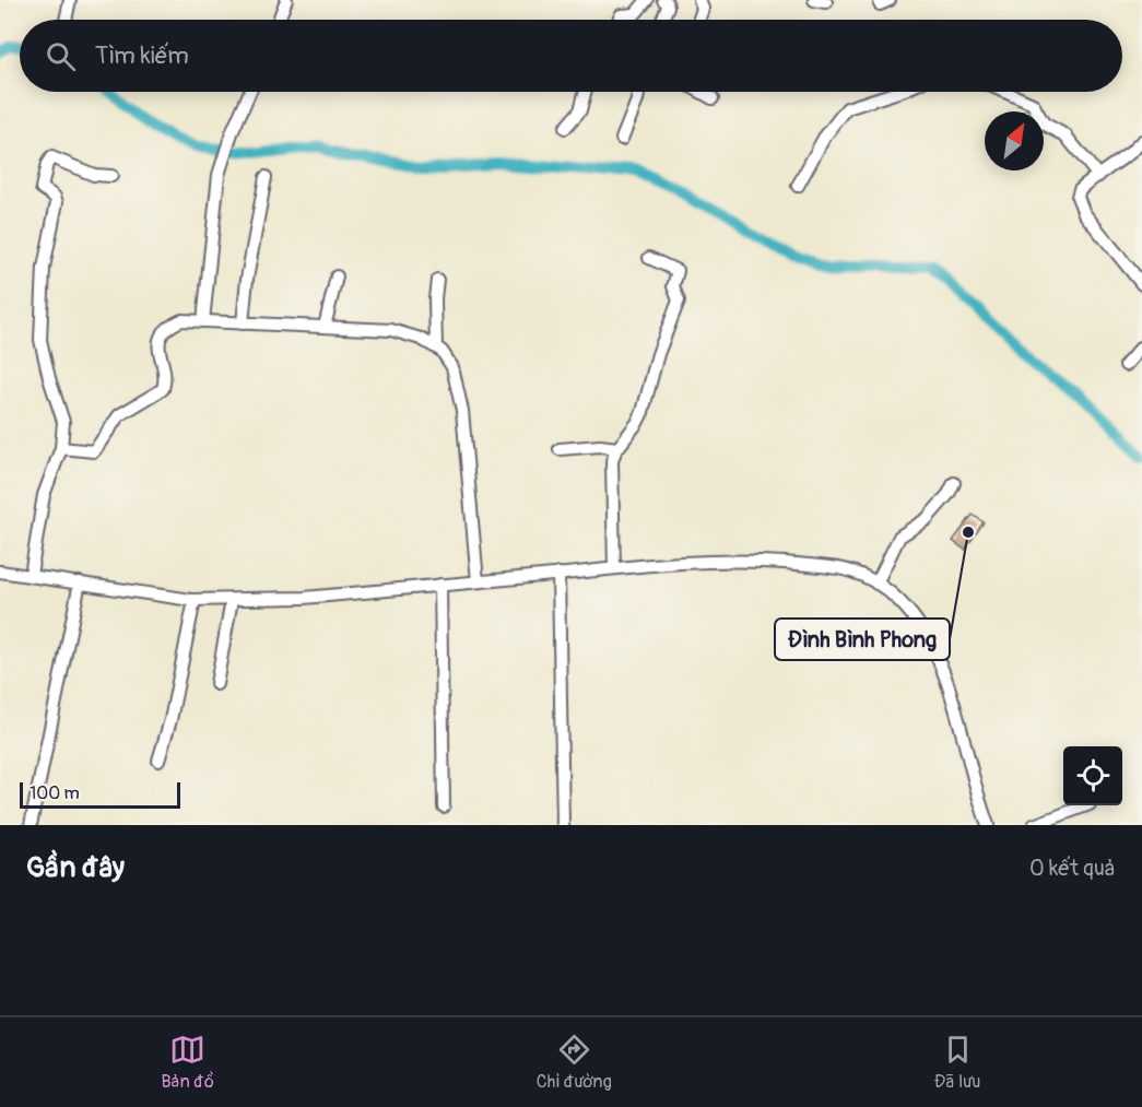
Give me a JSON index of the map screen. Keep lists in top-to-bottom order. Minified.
{"places":["Đình Bình Phong"],"scale_bar":"100 m","north":"top right","page":{"search":"Tìm kiếm","scale":"100 m","heading":["Gần đây","0 kết quả"],"nav":["Bản đồ","Chỉ đường","Đã lưu"]}}
